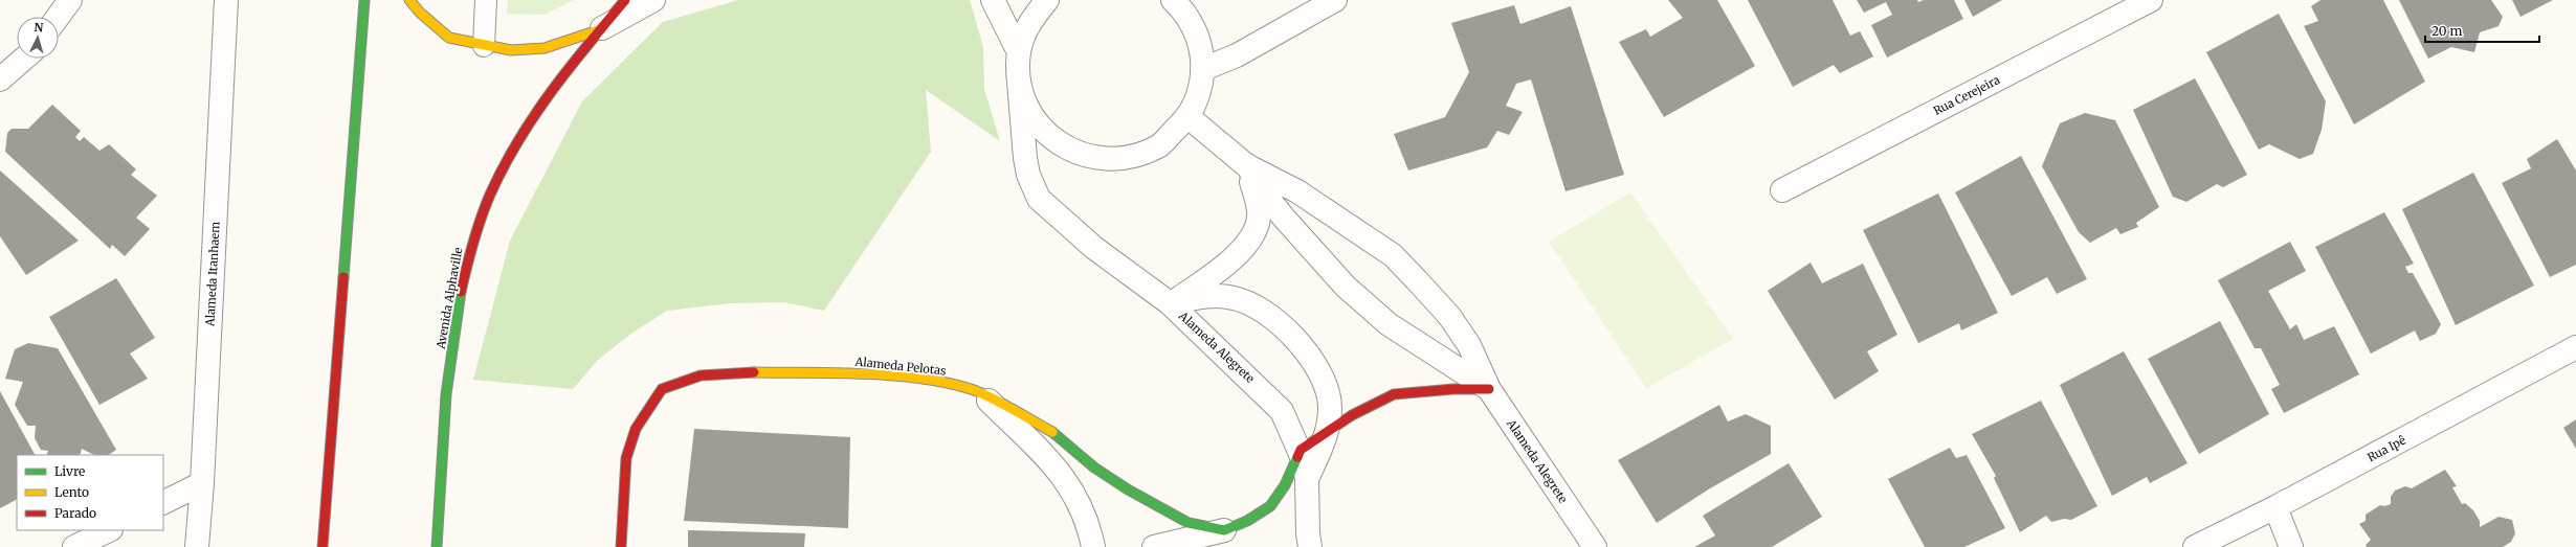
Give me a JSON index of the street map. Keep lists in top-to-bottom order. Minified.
{"streets":{"main road":["Avenida Alphaville","Alameda Pelotas"],"street":["Rua Cerejeira","Alameda Itanhaem","Alameda Alegrete","Rua Ipê"]},"crossings":[["Alameda Alegrete","Alameda Pelotas"]],"legend":["Livre","Lento","Parado"],"scale_bar":"20 m","north":"top"}
